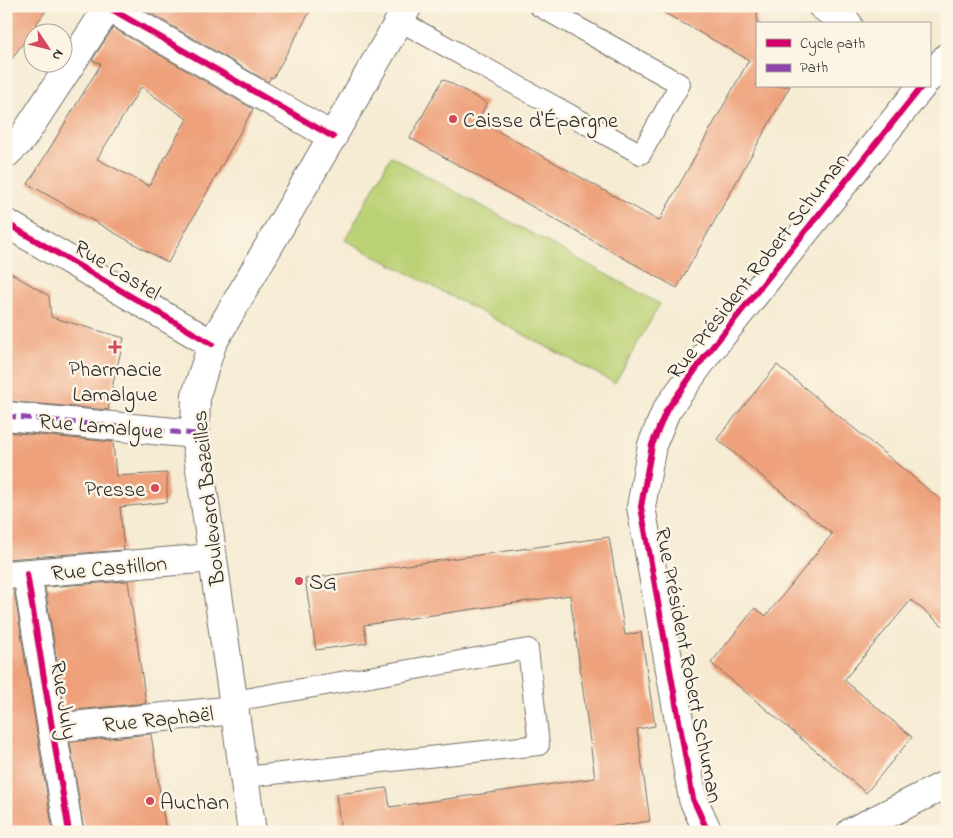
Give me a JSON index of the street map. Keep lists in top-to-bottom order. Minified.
{"streets":{"street":["Rue Président Robert Schuman","Rue Castel","Rue Lamalgue","Boulevard Bazeilles","Rue Castillon","Rue July","Rue Raphaël"]},"crossings":[["Rue Castel","Boulevard Bazeilles"],["Rue Lamalgue","Boulevard Bazeilles"],["Boulevard Bazeilles","Rue Castillon"],["Boulevard Bazeilles","Rue Raphaël"],["Rue Castillon","Rue July"],["Rue July","Rue Raphaël"]],"places":{"other":["Caisse d'Épargne","Presse","SG","Auchan"],"health":["Pharmacie Lamalgue"]},"legend":["Cycle path","Path"],"north":"bottom right"}
